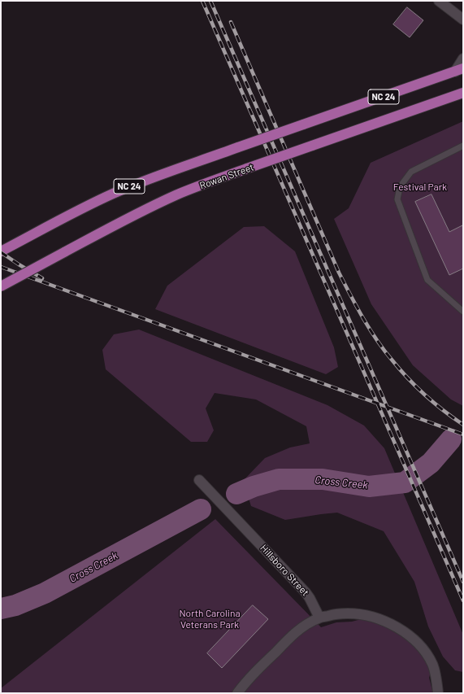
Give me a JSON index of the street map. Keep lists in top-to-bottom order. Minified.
{"streets":{"main road":["NC 24","Rowan Street"],"street":["Hillsboro Street"]},"water":["Cross Creek"],"parks":["Festival Park","North Carolina Veterans Park"]}
